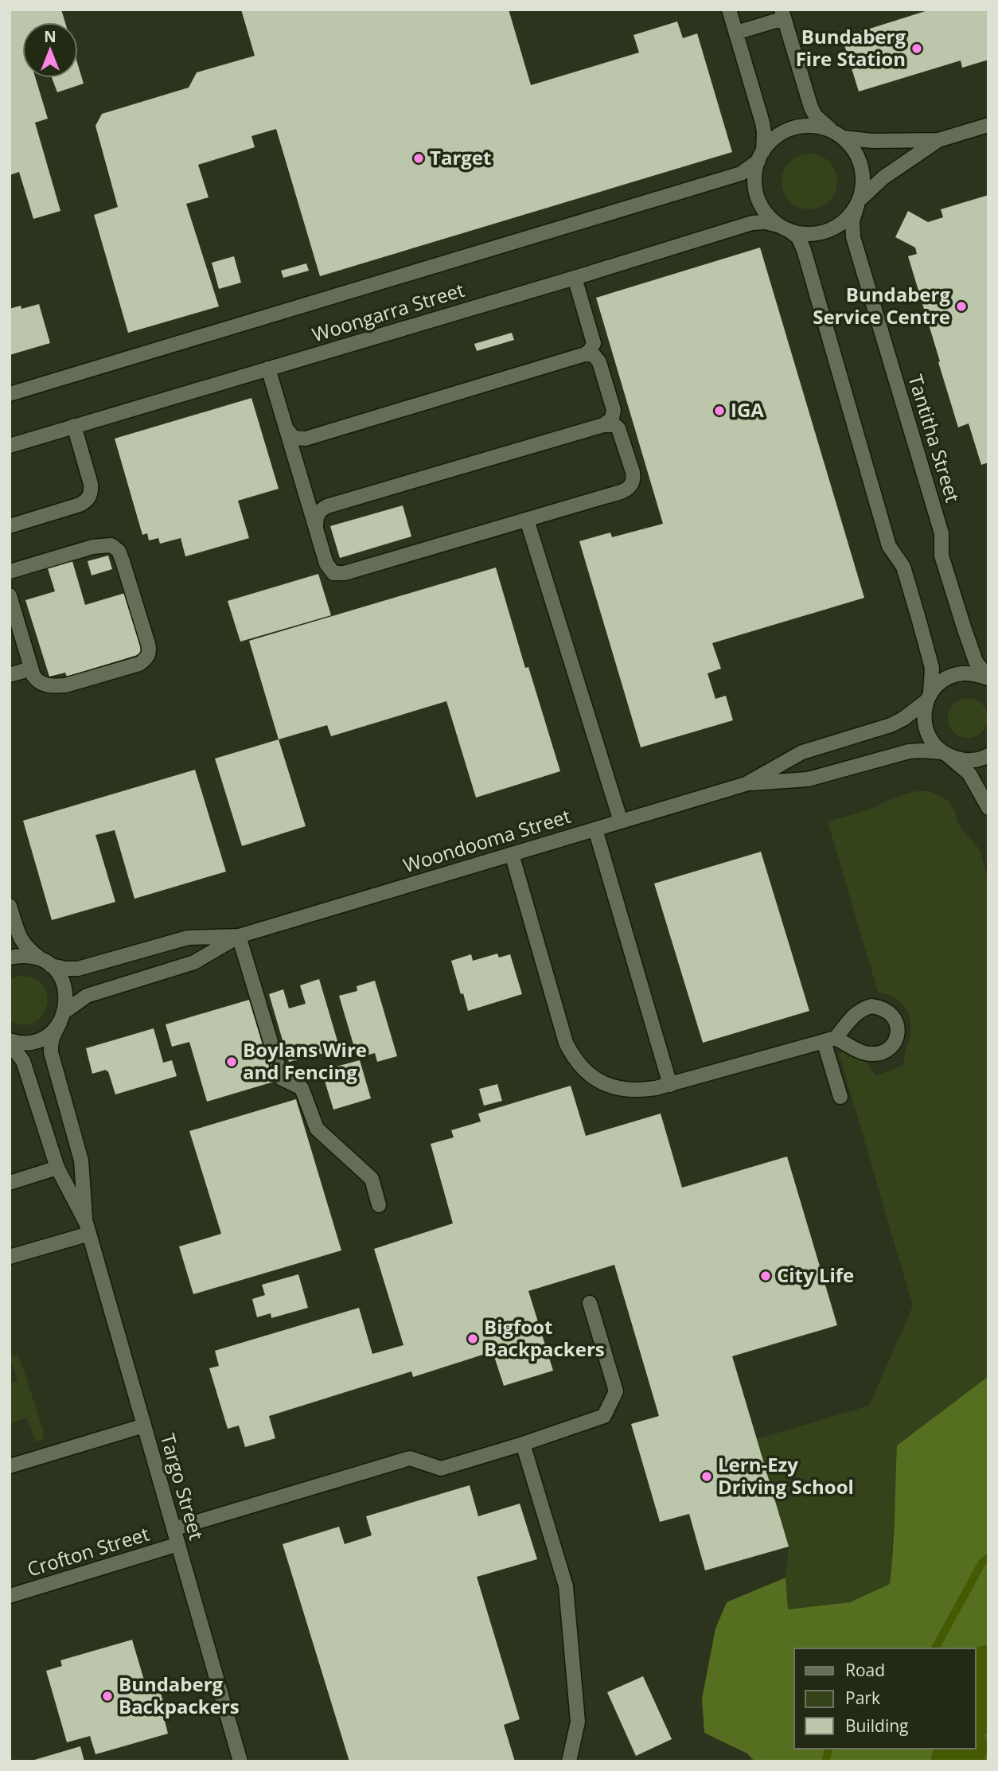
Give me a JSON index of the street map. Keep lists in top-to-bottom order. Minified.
{"streets":{"street":["Woongarra Street","Tantitha Street","Woondooma Street","Targo Street","Crofton Street"]},"crossings":[["Woongarra Street","Tantitha Street"],["Tantitha Street","Woondooma Street"],["Woondooma Street","Targo Street"],["Targo Street","Crofton Street"]],"places":["Bundaberg Fire Station","Target","Bundaberg Service Centre","IGA","Boylans Wire and Fencing","City Life","Bigfoot Backpackers","Lern-Ezy Driving School","Bundaberg Backpackers"],"legend":["Road","Park","Building"],"north":"top"}
